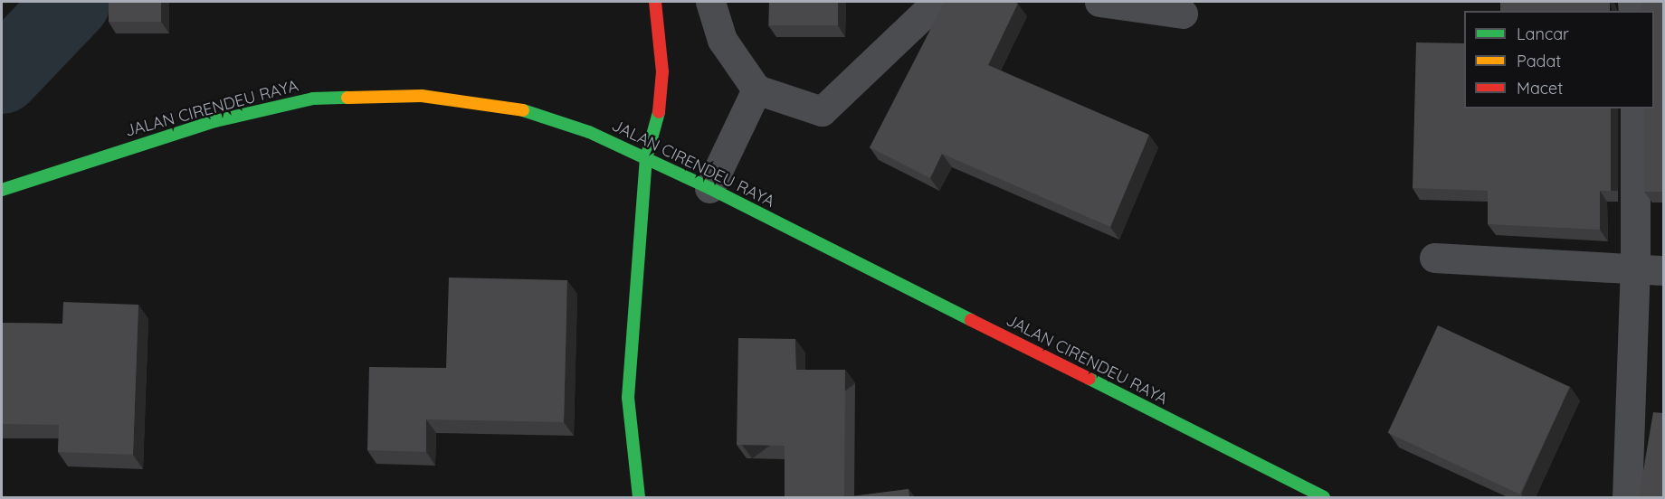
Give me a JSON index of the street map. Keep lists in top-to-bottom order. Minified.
{"streets":{"main road":["JALAN CIRENDEU RAYA"]},"legend":["Lancar","Padat","Macet"]}
